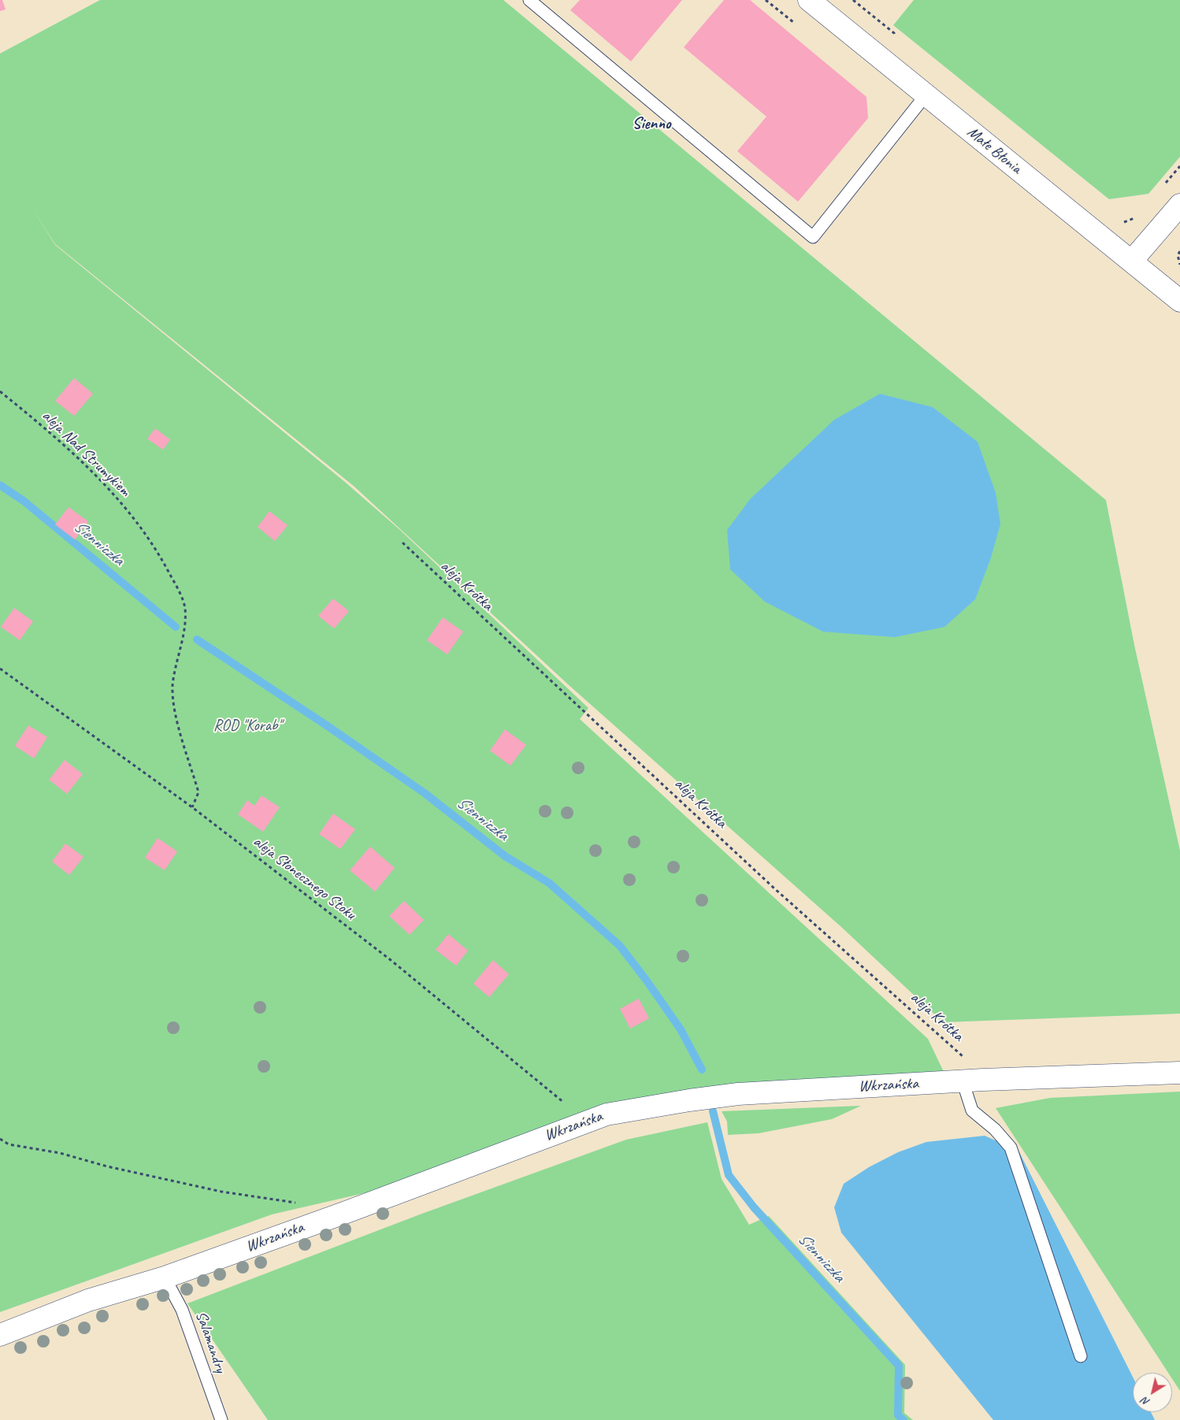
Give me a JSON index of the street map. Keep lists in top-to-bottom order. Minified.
{"streets":{"street":["Małe Błonia","Wkrzańska"],"lane":["Salamandry"],"path":["aleja Nad Strumykiem","aleja Krótka","aleja Słonecznego Stoku"]},"crossings":[["aleja Nad Strumykiem","aleja Słonecznego Stoku"],["aleja Krótka","Wkrzańska"],["aleja Słonecznego Stoku","Wkrzańska"],["Wkrzańska","Salamandry"]],"districts":["Sienno"],"water":["Sienniczka"],"parks":["ROD \"Korab\""],"north":"bottom left"}
